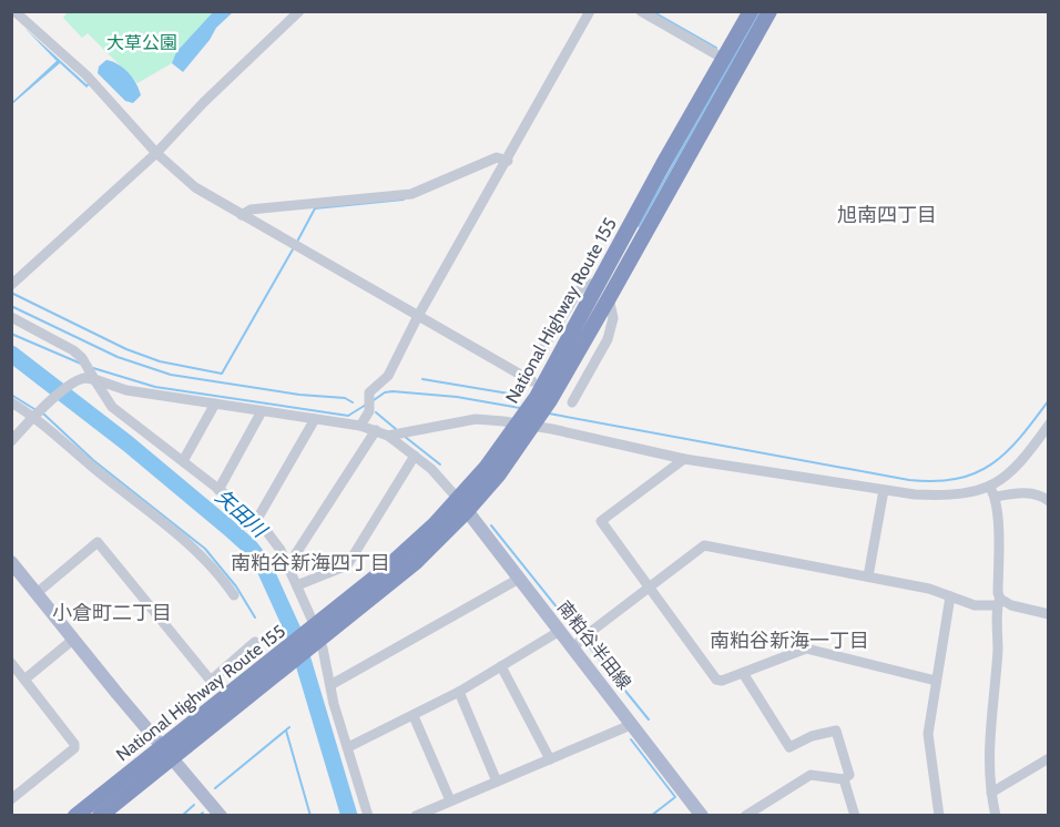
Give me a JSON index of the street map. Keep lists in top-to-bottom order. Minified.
{"streets":{"highway":["National Highway Route 155"],"main road":["南粕谷半田線"]},"crossings":[["National Highway Route 155","南粕谷半田線"]],"districts":["旭南四丁目","南粕谷新海四丁目","小倉町二丁目","南粕谷新海一丁目"],"water":["矢田川"],"parks":["大草公園"]}
